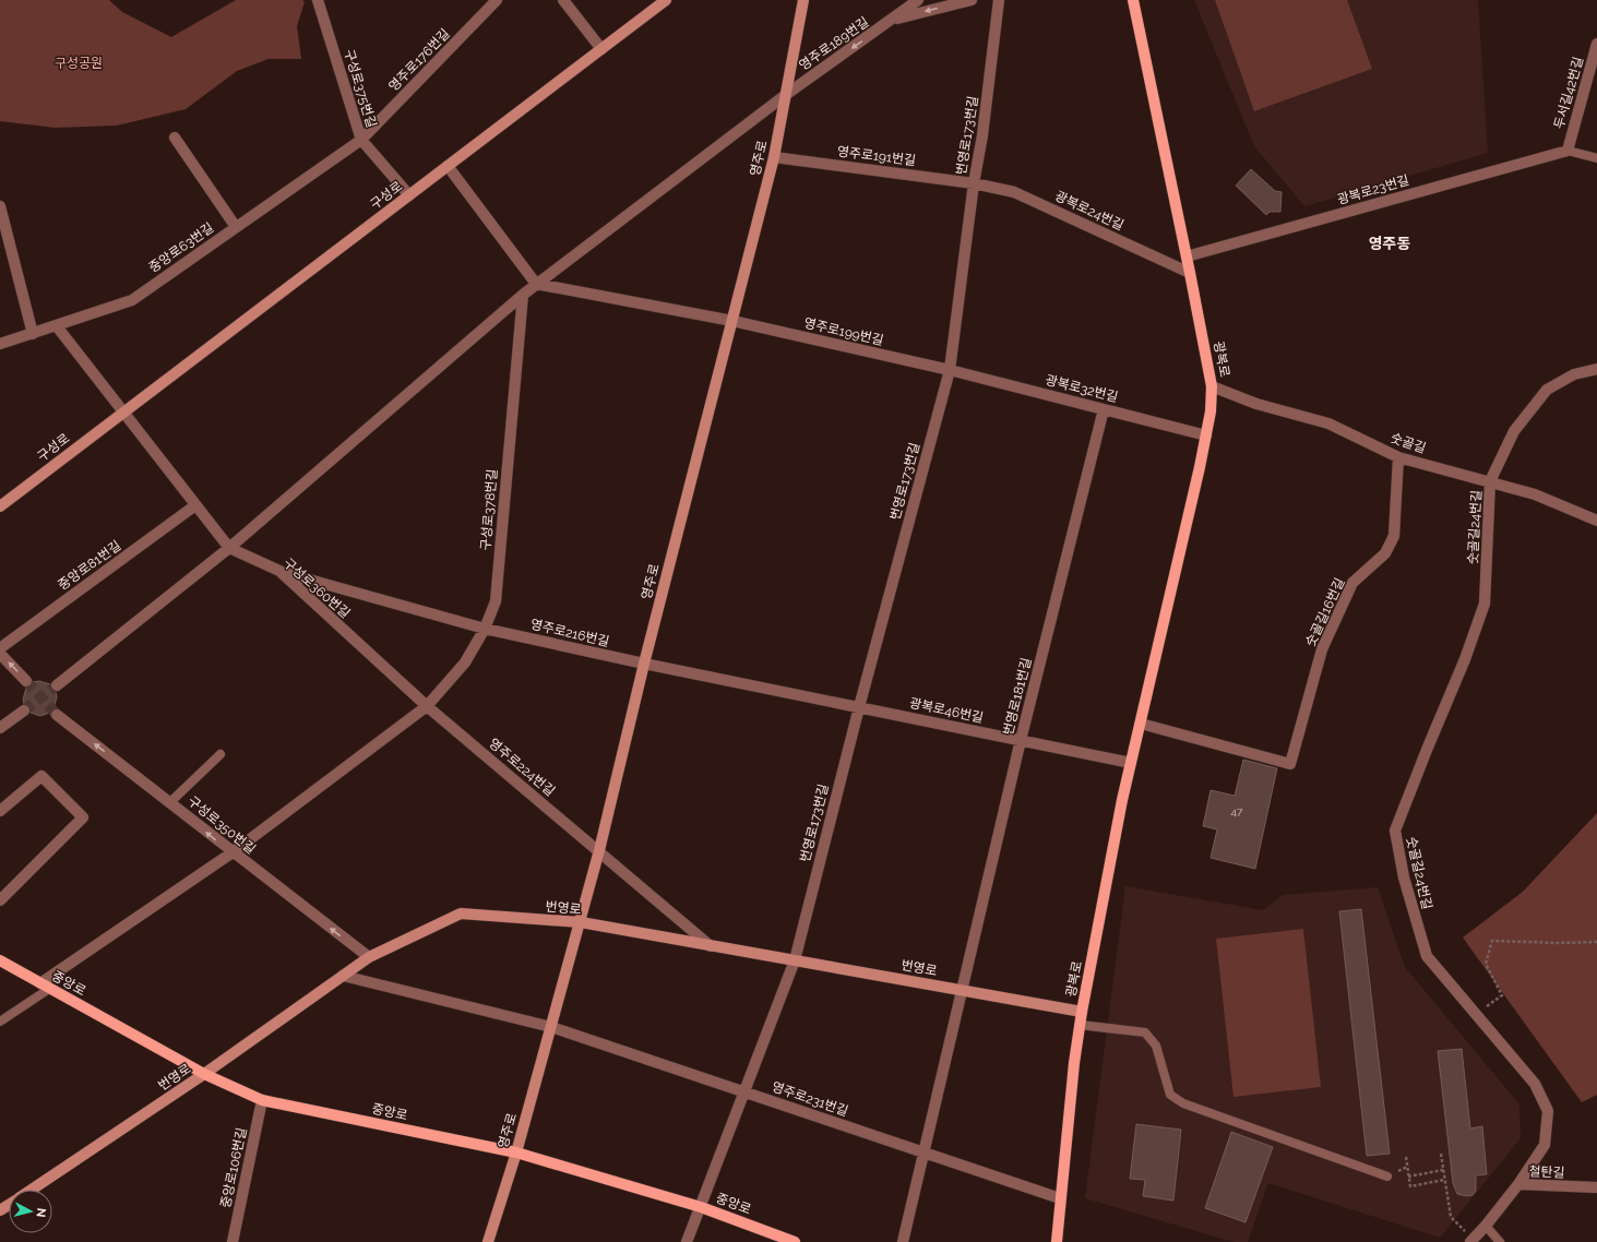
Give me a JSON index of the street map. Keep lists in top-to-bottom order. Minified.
{"streets":{"main road":["광복로","중앙로"],"street":["영주로189번길","영주로176번길","구성로375번길","두서길42번길","번영로173번길","영주로191번길","영주로","광복로23번길","구성로","광복로24번길","중앙로63번길","영주로199번길","광복로32번길","숫골길","구성로378번길","숫골길24번길","중앙로81번길","구성로360번길","숫골길16번길","영주로216번길","번영로181번길","광복로46번길","영주로224번길","구성로350번길","번영로","영주로231번길","중앙로106번길","철탄길"]},"crossings":[["영주로189번길","영주로"],["영주로189번길","구성로378번길"],["영주로189번길","구성로360번길"],["영주로176번길","구성로375번길"],["영주로176번길","중앙로63번길"],["구성로375번길","구성로"],["구성로375번길","중앙로63번길"],["두서길42번길","광복로23번길"],["번영로173번길","영주로191번길"],["번영로173번길","광복로24번길"],["번영로173번길","영주로199번길"],["번영로173번길","광복로32번길"],["번영로173번길","영주로216번길"],["번영로173번길","광복로46번길"],["번영로173번길","번영로"],["영주로191번길","영주로"],["영주로191번길","광복로24번길"],["영주로","영주로199번길"],["영주로","영주로216번길"],["영주로","영주로224번길"],["영주로","번영로"],["영주로","중앙로"],["영주로","영주로231번길"],["광복로23번길","광복로"],["구성로","구성로360번길"],["광복로24번길","광복로"],["영주로199번길","광복로32번길"],["광복로","광복로32번길"],["광복로","숫골길"],["광복로","숫골길16번길"],["광복로","광복로46번길"],["광복로","번영로"],["광복로","영주로231번길"],["광복로32번길","번영로181번길"],["숫골길","숫골길24번길"],["숫골길","숫골길16번길"],["구성로378번길","구성로360번길"],["구성로378번길","영주로216번길"],["구성로378번길","영주로224번길"],["구성로378번길","구성로350번길"],["구성로378번길","중앙로"],["숫골길24번길","철탄길"],["중앙로81번길","구성로360번길"],["구성로360번길","영주로216번길"],["구성로360번길","영주로224번길"],["영주로216번길","광복로46번길"],["번영로181번길","광복로46번길"],["번영로181번길","번영로"],["구성로350번길","번영로"],["번영로","중앙로"],["중앙로","중앙로106번길"]],"one_way":["구성로350번길"],"districts":["영주동"],"parks":["구성공원"],"house_numbers":["47"],"north":"right"}
